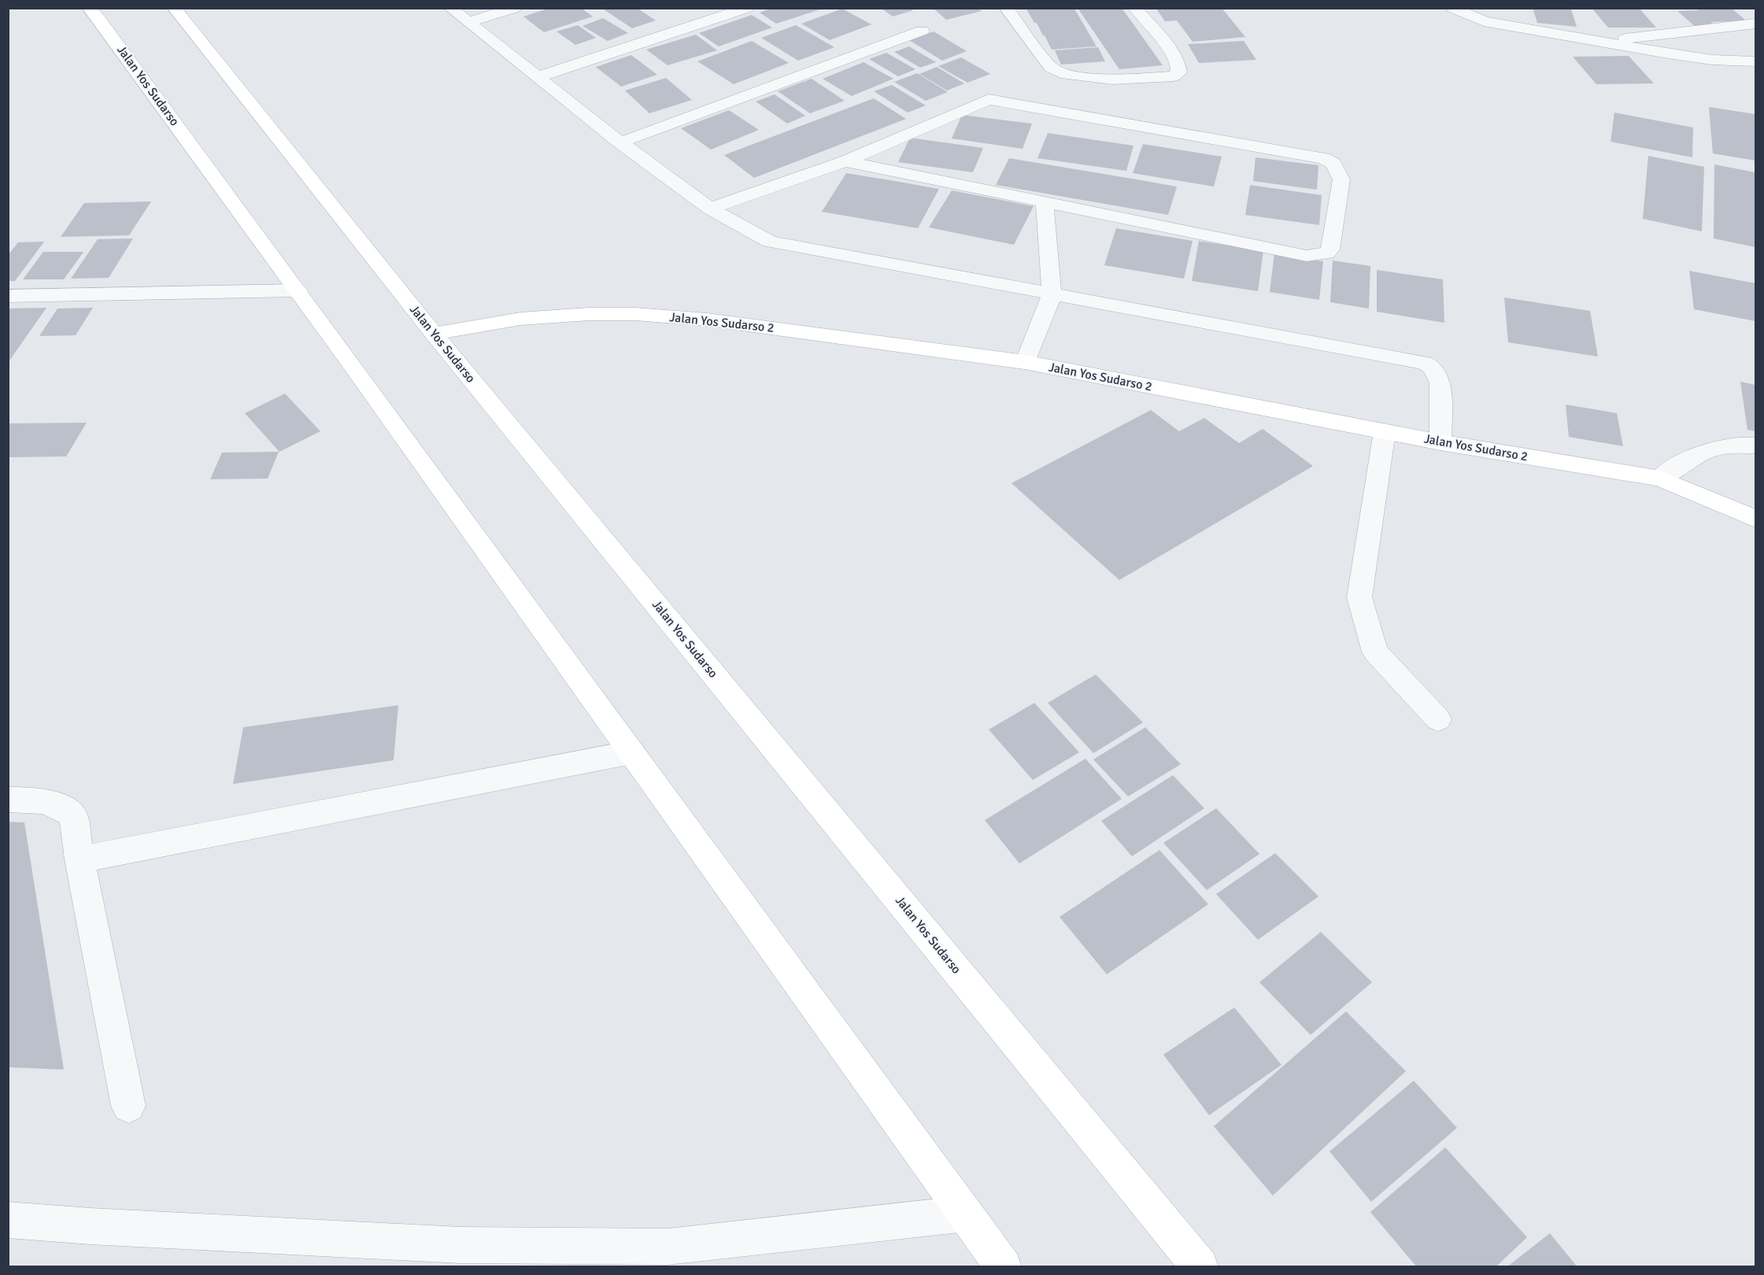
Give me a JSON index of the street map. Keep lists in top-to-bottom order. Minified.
{"streets":{"main road":["Jalan Yos Sudarso","Jalan Yos Sudarso 2"]},"crossings":[["Jalan Yos Sudarso","Jalan Yos Sudarso 2"]]}
